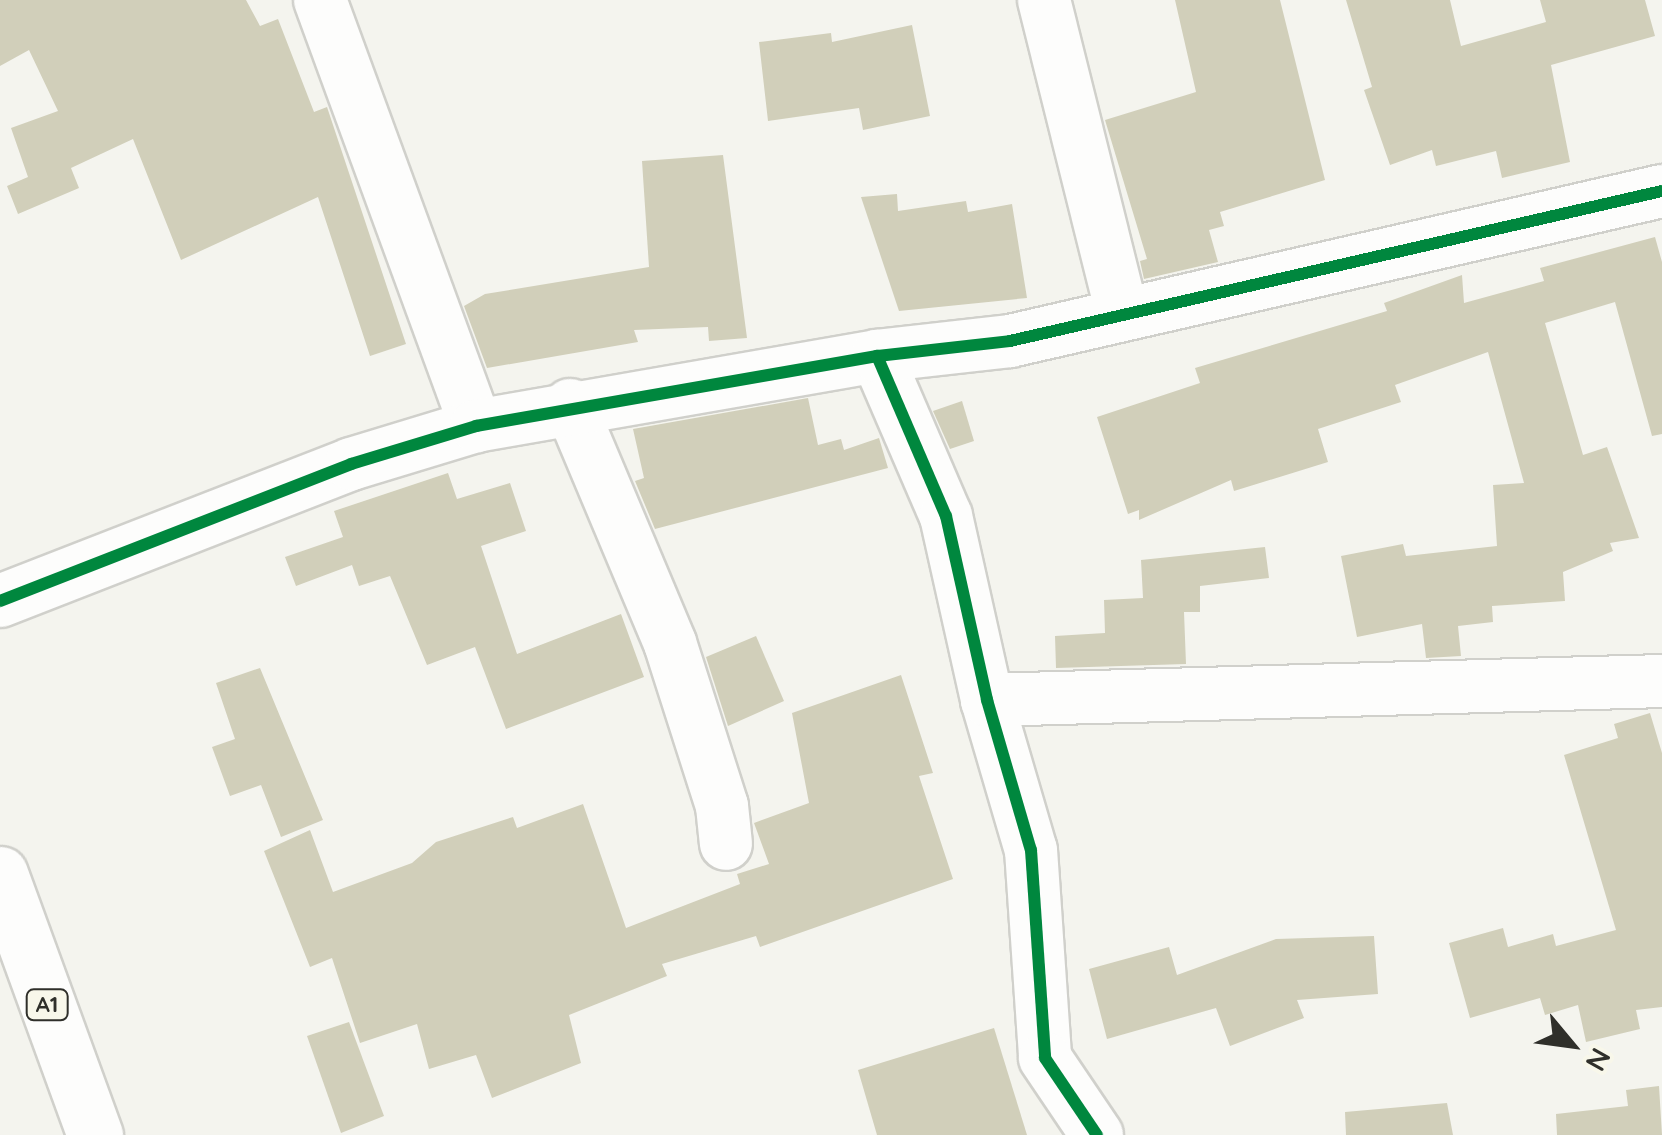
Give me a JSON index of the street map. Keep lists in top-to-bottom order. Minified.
{"streets":{"highway":["A1"]},"north":"bottom right"}
